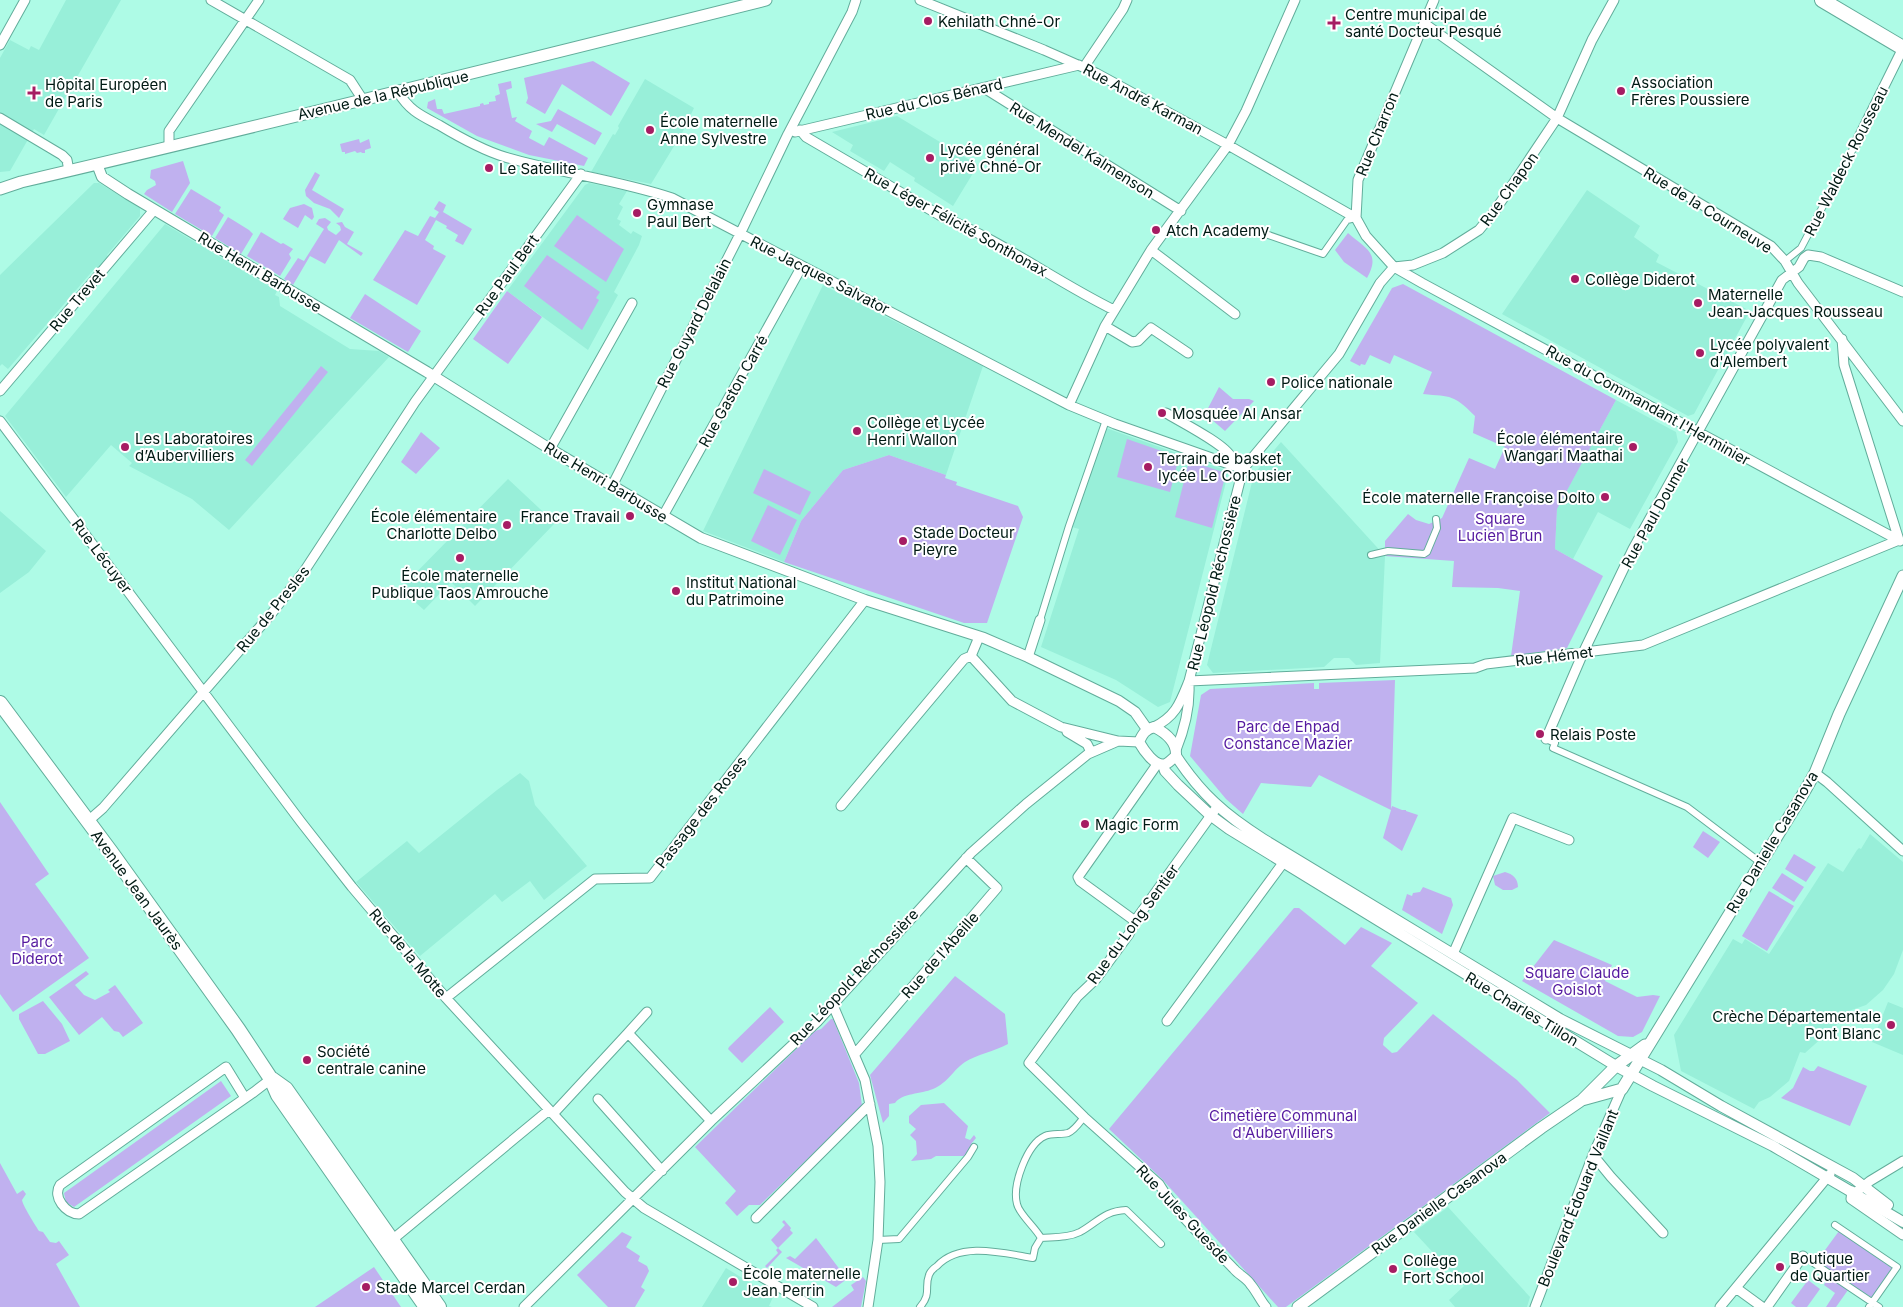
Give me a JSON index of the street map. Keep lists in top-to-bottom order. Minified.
{"streets":{"main road":["Avenue de la République","Rue Danielle Casanova","Avenue Jean Jaurès"],"street":["Rue du Clos Bénard","Rue André Karman","Rue Charron","Rue Mendel Kalmenson","Rue Waldeck Rousseau","Rue Chapon","Rue de la Courneuve","Rue Léger Félicité Sonthonax","Rue Henri Barbusse","Rue Paul Bert","Rue Jacques Salvator","Rue Trevet","Rue Guyard Delalain","Rue Gaston Carré","Rue du Commandant l'Herminier","Rue Paul Doumer","Rue Lécuyer","Rue Léopold Réchossière","Rue de Presles","Rue Hémet","Passage des Roses","Rue du Long Sentier","Rue de la Motte","Rue de l'Abeille","Rue Charles Tillon","Boulevard Édouard Vaillant","Rue Jules Guesde"]},"crossings":[["Avenue de la République","Rue Henri Barbusse"],["Avenue de la République","Rue Jacques Salvator"],["Rue du Clos Bénard","Rue André Karman"],["Rue du Clos Bénard","Rue Mendel Kalmenson"],["Rue du Clos Bénard","Rue Léger Félicité Sonthonax"],["Rue du Clos Bénard","Rue Guyard Delalain"],["Rue André Karman","Rue Charron"],["Rue Charron","Rue de la Courneuve"],["Rue Waldeck Rousseau","Rue de la Courneuve"],["Rue Waldeck Rousseau","Rue Paul Doumer"],["Rue Chapon","Rue de la Courneuve"],["Rue Chapon","Rue du Commandant l'Herminier"],["Rue Chapon","Rue Léopold Réchossière"],["Rue de la Courneuve","Rue Paul Doumer"],["Rue Henri Barbusse","Rue Paul Bert"],["Rue Henri Barbusse","Rue Trevet"],["Rue Henri Barbusse","Rue Guyard Delalain"],["Rue Henri Barbusse","Rue Gaston Carré"],["Rue Henri Barbusse","Rue Léopold Réchossière"],["Rue Henri Barbusse","Rue de Presles"],["Rue Henri Barbusse","Passage des Roses"],["Rue Henri Barbusse","Rue Charles Tillon"],["Rue Paul Bert","Rue Jacques Salvator"],["Rue Paul Bert","Rue de Presles"],["Rue Jacques Salvator","Rue Guyard Delalain"],["Rue Jacques Salvator","Rue Gaston Carré"],["Rue Jacques Salvator","Rue Léopold Réchossière"],["Rue du Commandant l'Herminier","Rue Paul Doumer"],["Rue du Commandant l'Herminier","Rue Léopold Réchossière"],["Rue du Commandant l'Herminier","Rue Hémet"],["Rue Paul Doumer","Rue Hémet"],["Rue Lécuyer","Rue de Presles"],["Rue Lécuyer","Rue de la Motte"],["Rue Léopold Réchossière","Rue Hémet"],["Rue Léopold Réchossière","Rue de la Motte"],["Rue Léopold Réchossière","Rue de l'Abeille"],["Rue Léopold Réchossière","Rue Charles Tillon"],["Rue de Presles","Avenue Jean Jaurès"],["Rue de Presles","Rue de la Motte"],["Passage des Roses","Rue de la Motte"],["Rue Danielle Casanova","Rue Charles Tillon"],["Rue Danielle Casanova","Boulevard Édouard Vaillant"],["Rue du Long Sentier","Rue Charles Tillon"],["Rue du Long Sentier","Rue Jules Guesde"]],"parks":["Square Lucien Brun","Parc de Ehpad Constance Mazier","Parc Diderot","Square Claude Goislot","Cimetière Communal d'Aubervilliers"],"places":{"other":["Kehilath Chné-Or","Association Frères Poussiere","École maternelle Anne Sylvestre","Lycée général privé Chné-Or","Le Satellite","Gymnase Paul Bert","Atch Academy","Collège Diderot","Maternelle Jean-Jacques Rousseau","Lycée polyvalent d'Alembert","Police nationale","Mosquée Al Ansar","Collège et Lycée Henri Wallon","Les Laboratoires d’Aubervilliers","École élémentaire Wangari Maathai","Terrain de basket lycée Le Corbusier","École maternelle Françoise Dolto","France Travail","École élémentaire Charlotte Delbo","Stade Docteur Pieyre","École maternelle Publique Taos Amrouche","Institut National du Patrimoine","Relais Poste","Magic Form","Crèche Départementale Pont Blanc","Société centrale canine","Boutique de Quartier","Collège Fort School","École maternelle Jean Perrin","Stade Marcel Cerdan"],"health":["Centre municipal de santé Docteur Pesqué","Hôpital Européen de Paris"]}}
